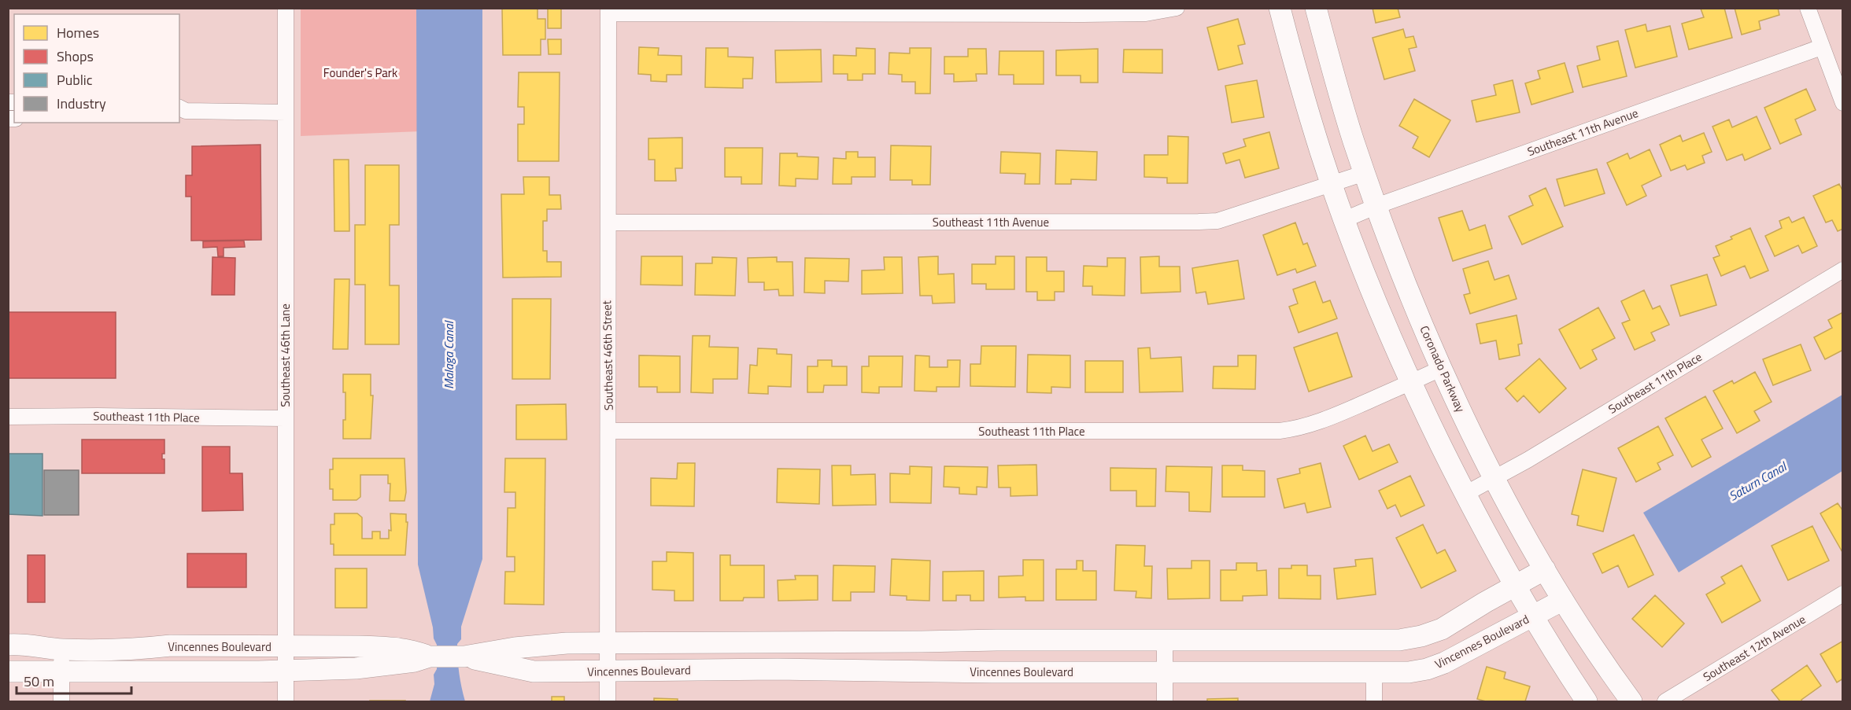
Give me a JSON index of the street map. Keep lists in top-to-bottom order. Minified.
{"streets":{"street":["Southeast 11th Avenue","Southeast 46th Lane","Southeast 46th Street","Coronado Parkway","Southeast 11th Place","Vincennes Boulevard","Southeast 12th Avenue"]},"crossings":[["Southeast 11th Avenue","Southeast 46th Street"],["Southeast 11th Avenue","Coronado Parkway"],["Southeast 46th Lane","Southeast 11th Place"],["Southeast 46th Lane","Vincennes Boulevard"],["Southeast 46th Street","Southeast 11th Place"],["Southeast 46th Street","Vincennes Boulevard"],["Coronado Parkway","Southeast 11th Place"],["Coronado Parkway","Vincennes Boulevard"]],"water":["Malaga Canal","Saturn Canal"],"parks":["Founder's Park"],"legend":["Homes","Shops","Public","Industry"],"scale_bar":"50 m"}
